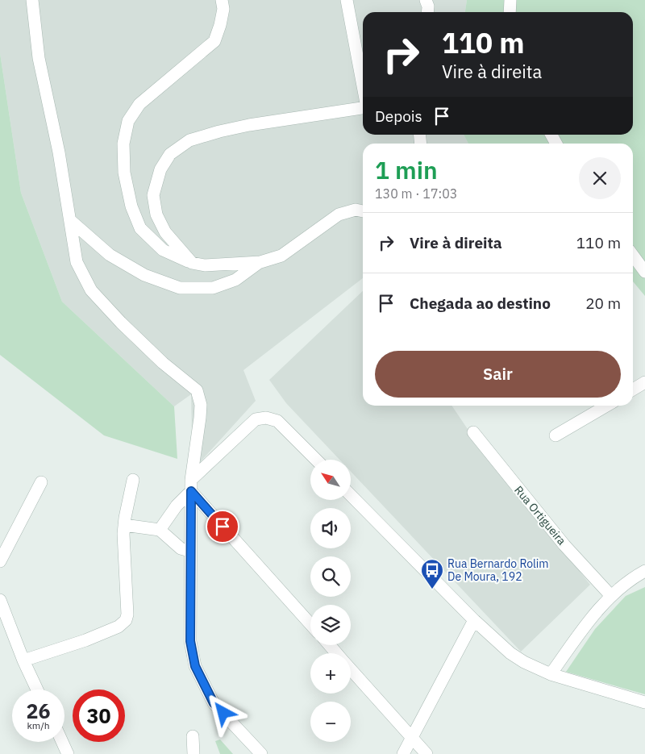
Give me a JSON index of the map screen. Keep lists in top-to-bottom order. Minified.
{"streets":{"street":["Rua Ortigueira"]},"places":{"bus stop":["Rua Bernardo Rolim De Moura, 192"]},"north":"top left","page":{"turn":["110 m","Vire à direita"],"then":"Depois","heading":["1 min","130 m · 17:03"],"list":[{"name":"Vire à direita","value":"110 m"},{"name":"Chegada ao destino","value":"20 m"}],"buttons":"Sair","map_buttons":["+","−"],"speed":"26 km/h","limit":"30"}}
